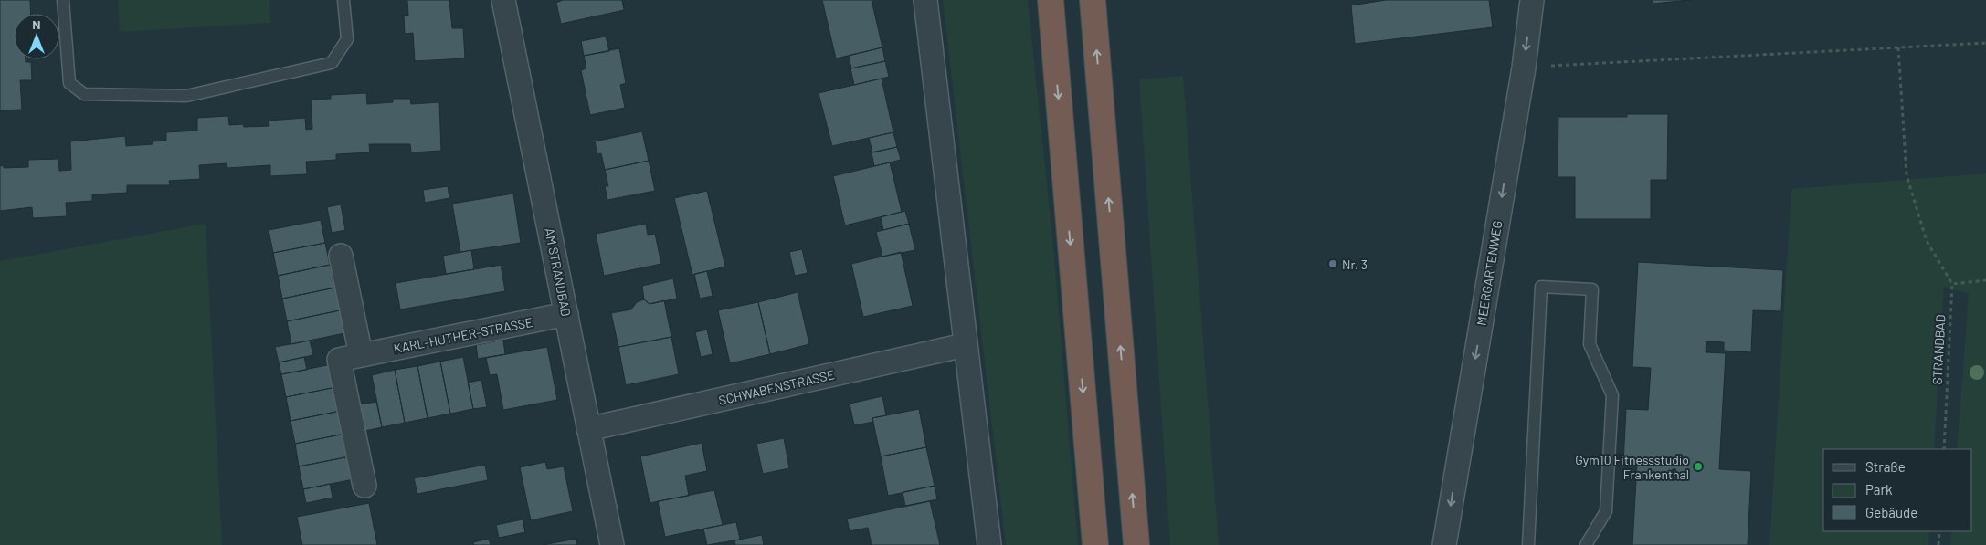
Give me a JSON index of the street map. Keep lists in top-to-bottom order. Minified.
{"streets":{"street":["AM STRANDBAD","MEERGARTENWEG","KARL-HUTHER-STRASSE","SCHWABENSTRASSE"],"path":["STRANDBAD"]},"crossings":[["AM STRANDBAD","KARL-HUTHER-STRASSE"],["AM STRANDBAD","SCHWABENSTRASSE"]],"one_way":["MEERGARTENWEG"],"places":["Nr. 3","Gym10 Fitnessstudio Frankenthal"],"legend":["Straße","Park","Gebäude"],"north":"top"}
